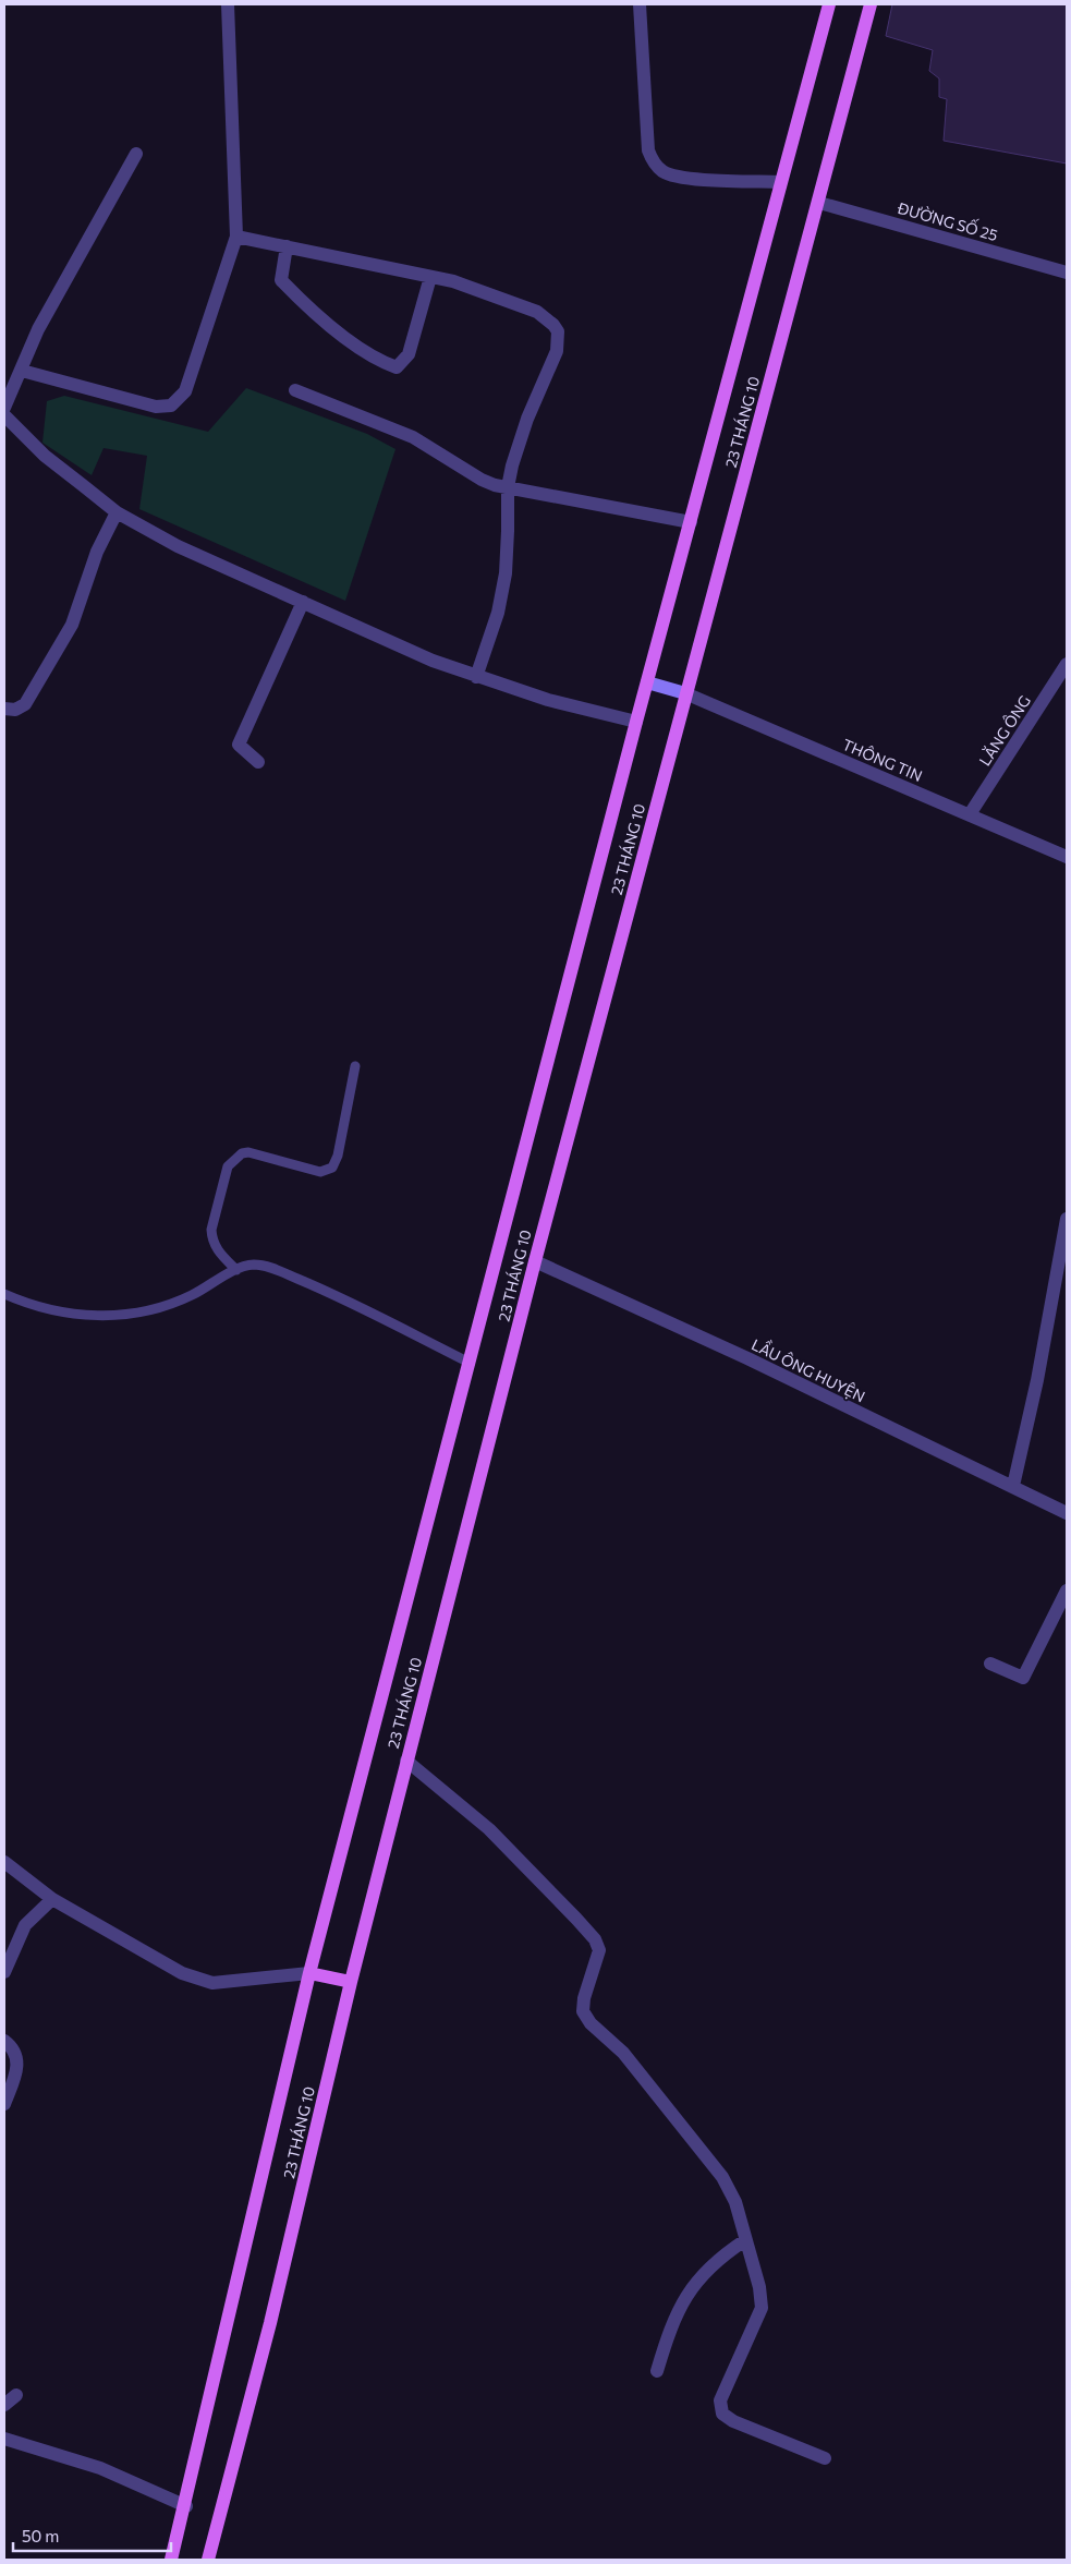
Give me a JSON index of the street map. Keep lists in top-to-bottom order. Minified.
{"streets":{"main road":["23 THÁNG 10"],"street":["ĐƯỜNG SỐ 25","LĂNG ÔNG","THÔNG TIN","LẦU ÔNG HUYỆN"]},"crossings":[["ĐƯỜNG SỐ 25","23 THÁNG 10"],["23 THÁNG 10","THÔNG TIN"],["23 THÁNG 10","LẦU ÔNG HUYỆN"],["LĂNG ÔNG","THÔNG TIN"]],"scale_bar":"50 m"}
